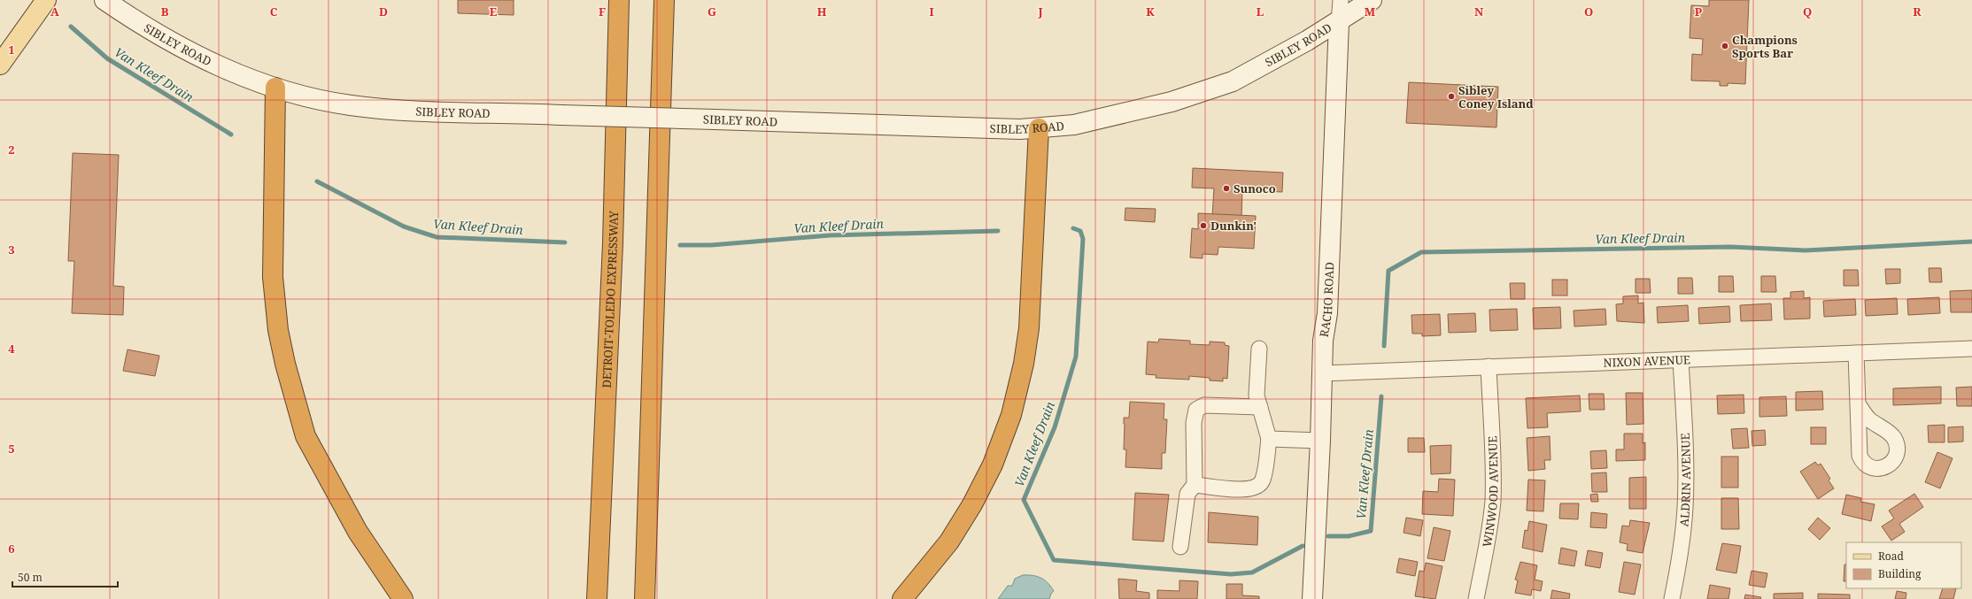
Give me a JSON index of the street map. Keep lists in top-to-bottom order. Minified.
{"streets":{"highway":["DETROIT-TOLEDO EXPRESSWAY"],"main road":["SIBLEY ROAD","RACHO ROAD"],"street":["NIXON AVENUE","ALDRIN AVENUE","WINWOOD AVENUE"]},"crossings":[["SIBLEY ROAD","RACHO ROAD"],["RACHO ROAD","NIXON AVENUE"],["NIXON AVENUE","ALDRIN AVENUE"],["NIXON AVENUE","WINWOOD AVENUE"]],"water":["Van Kleef Drain"],"places":["Champions Sports Bar","Sibley Coney Island","Sunoco","Dunkin'"],"legend":["Road","Building"],"scale_bar":"50 m","grid":{"columns":["A","B","C","D","E","F","G","H","I","J","K","L","M","N","O","P","Q","R"],"rows":["1","2","3","4","5","6"]}}
